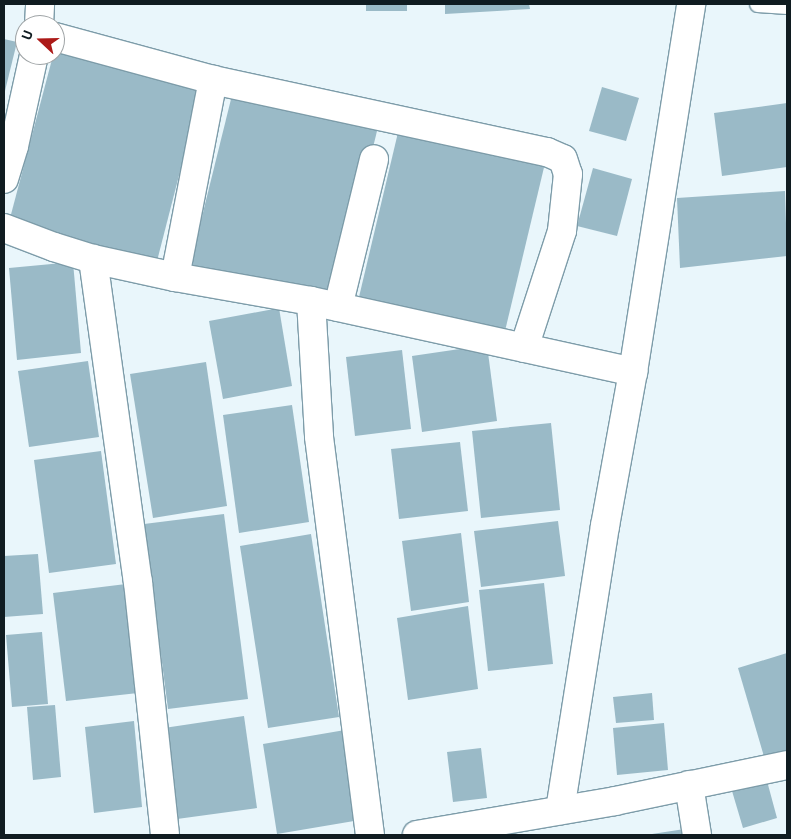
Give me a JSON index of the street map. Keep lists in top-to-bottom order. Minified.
{"north":"left"}
